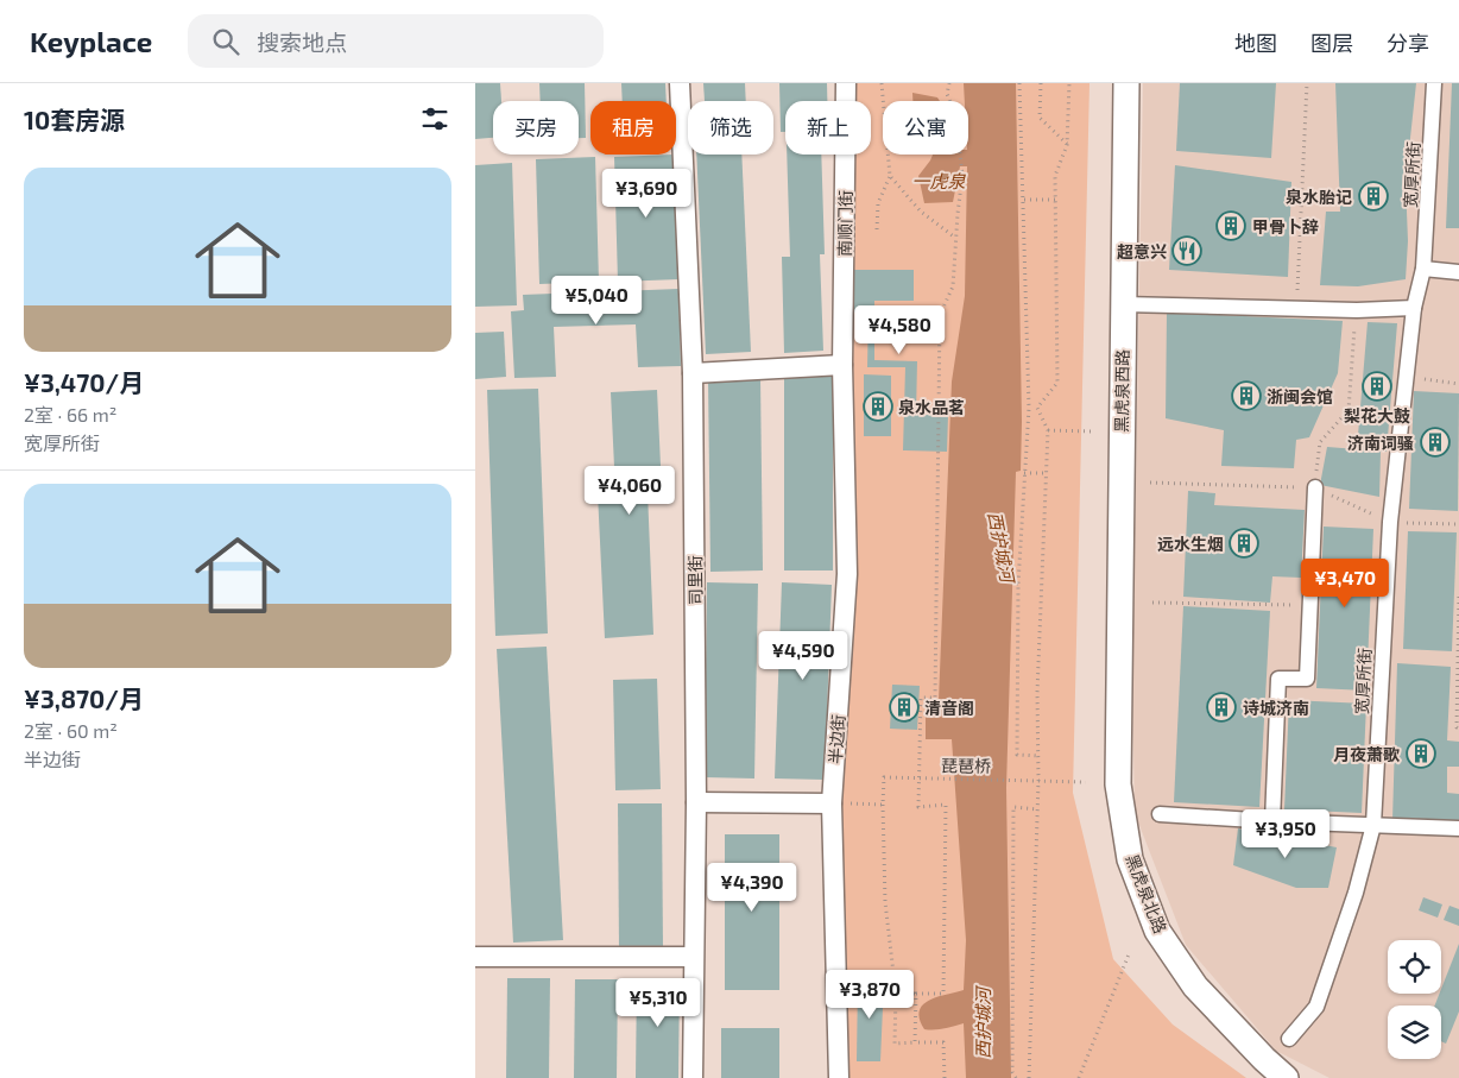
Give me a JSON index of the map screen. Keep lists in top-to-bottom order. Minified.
{"streets":{"street":["宽厚所街","南顺门街","黑虎泉西路","司里街","半边街","黑虎泉北路"],"path":["琵琶桥"]},"crossings":[["南顺门街","半边街"],["黑虎泉西路","黑虎泉北路"]],"water":["一虎泉","西护城河"],"places":{"building":["泉水胎记","甲骨卜辞","梨花大鼓","浙闽会馆","泉水品茗","济南词骚","远水生烟","清音阁","诗城济南","月夜萧歌"],"restaurant":["超意兴"]},"page":{"header":"Keyplace","search":"搜索地点","nav":["地图","图层","分享"],"heading":"10套房源","chip":["买房","租房","筛选","新上","公寓"],"list":[{"name":"¥3,470/月","note":"2室 · 66 m² · 宽厚所街"},{"name":"¥3,870/月","note":"2室 · 60 m² · 半边街"}],"price":["¥3,690","¥5,040","¥4,580","¥4,060","¥3,470","¥4,590","¥3,950","¥4,390","¥3,870","¥5,310"]}}
